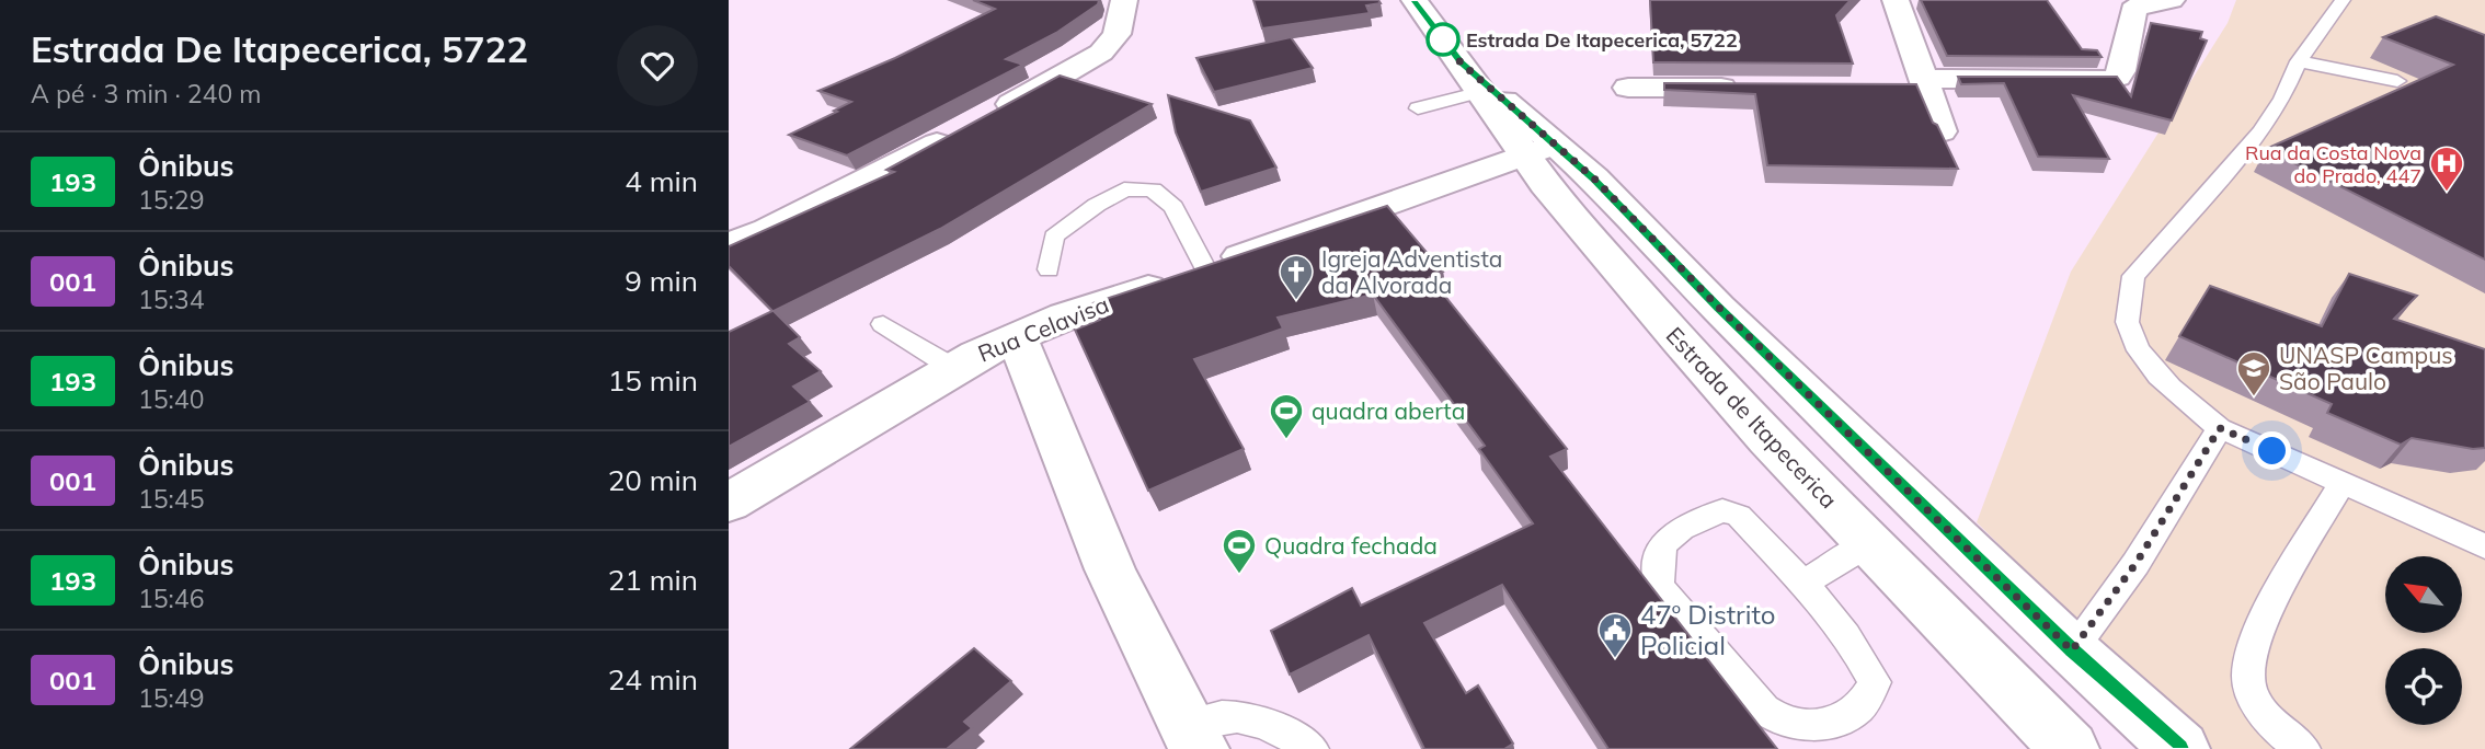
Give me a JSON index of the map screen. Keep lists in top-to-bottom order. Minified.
{"streets":{"street":["Rua Celavisa","Estrada de Itapecerica"]},"crossings":[["Rua Celavisa","Estrada de Itapecerica"]],"places":{"other":["Estrada De Itapecerica, 5722"],"hospital":["Rua da Costa Nova do Prado, 447"],"church":["Igreja Adventista da Alvorada"],"school or university":["UNASP Campus São Paulo"],"sports":["quadra aberta","Quadra fechada"],"public building":["47º Distrito Policial"]},"lines":["bus line 193"],"north":"top left","page":{"heading":["Estrada De Itapecerica, 5722","A pé · 3 min · 240 m"],"list":[{"mark":"193","name":"Ônibus","note":"15:29","value":"4 min"},{"mark":"001","name":"Ônibus","note":"15:34","value":"9 min"},{"mark":"193","name":"Ônibus","note":"15:40","value":"15 min"},{"mark":"001","name":"Ônibus","note":"15:45","value":"20 min"},{"mark":"193","name":"Ônibus","note":"15:46","value":"21 min"},{"mark":"001","name":"Ônibus","note":"15:49","value":"24 min"}]}}
